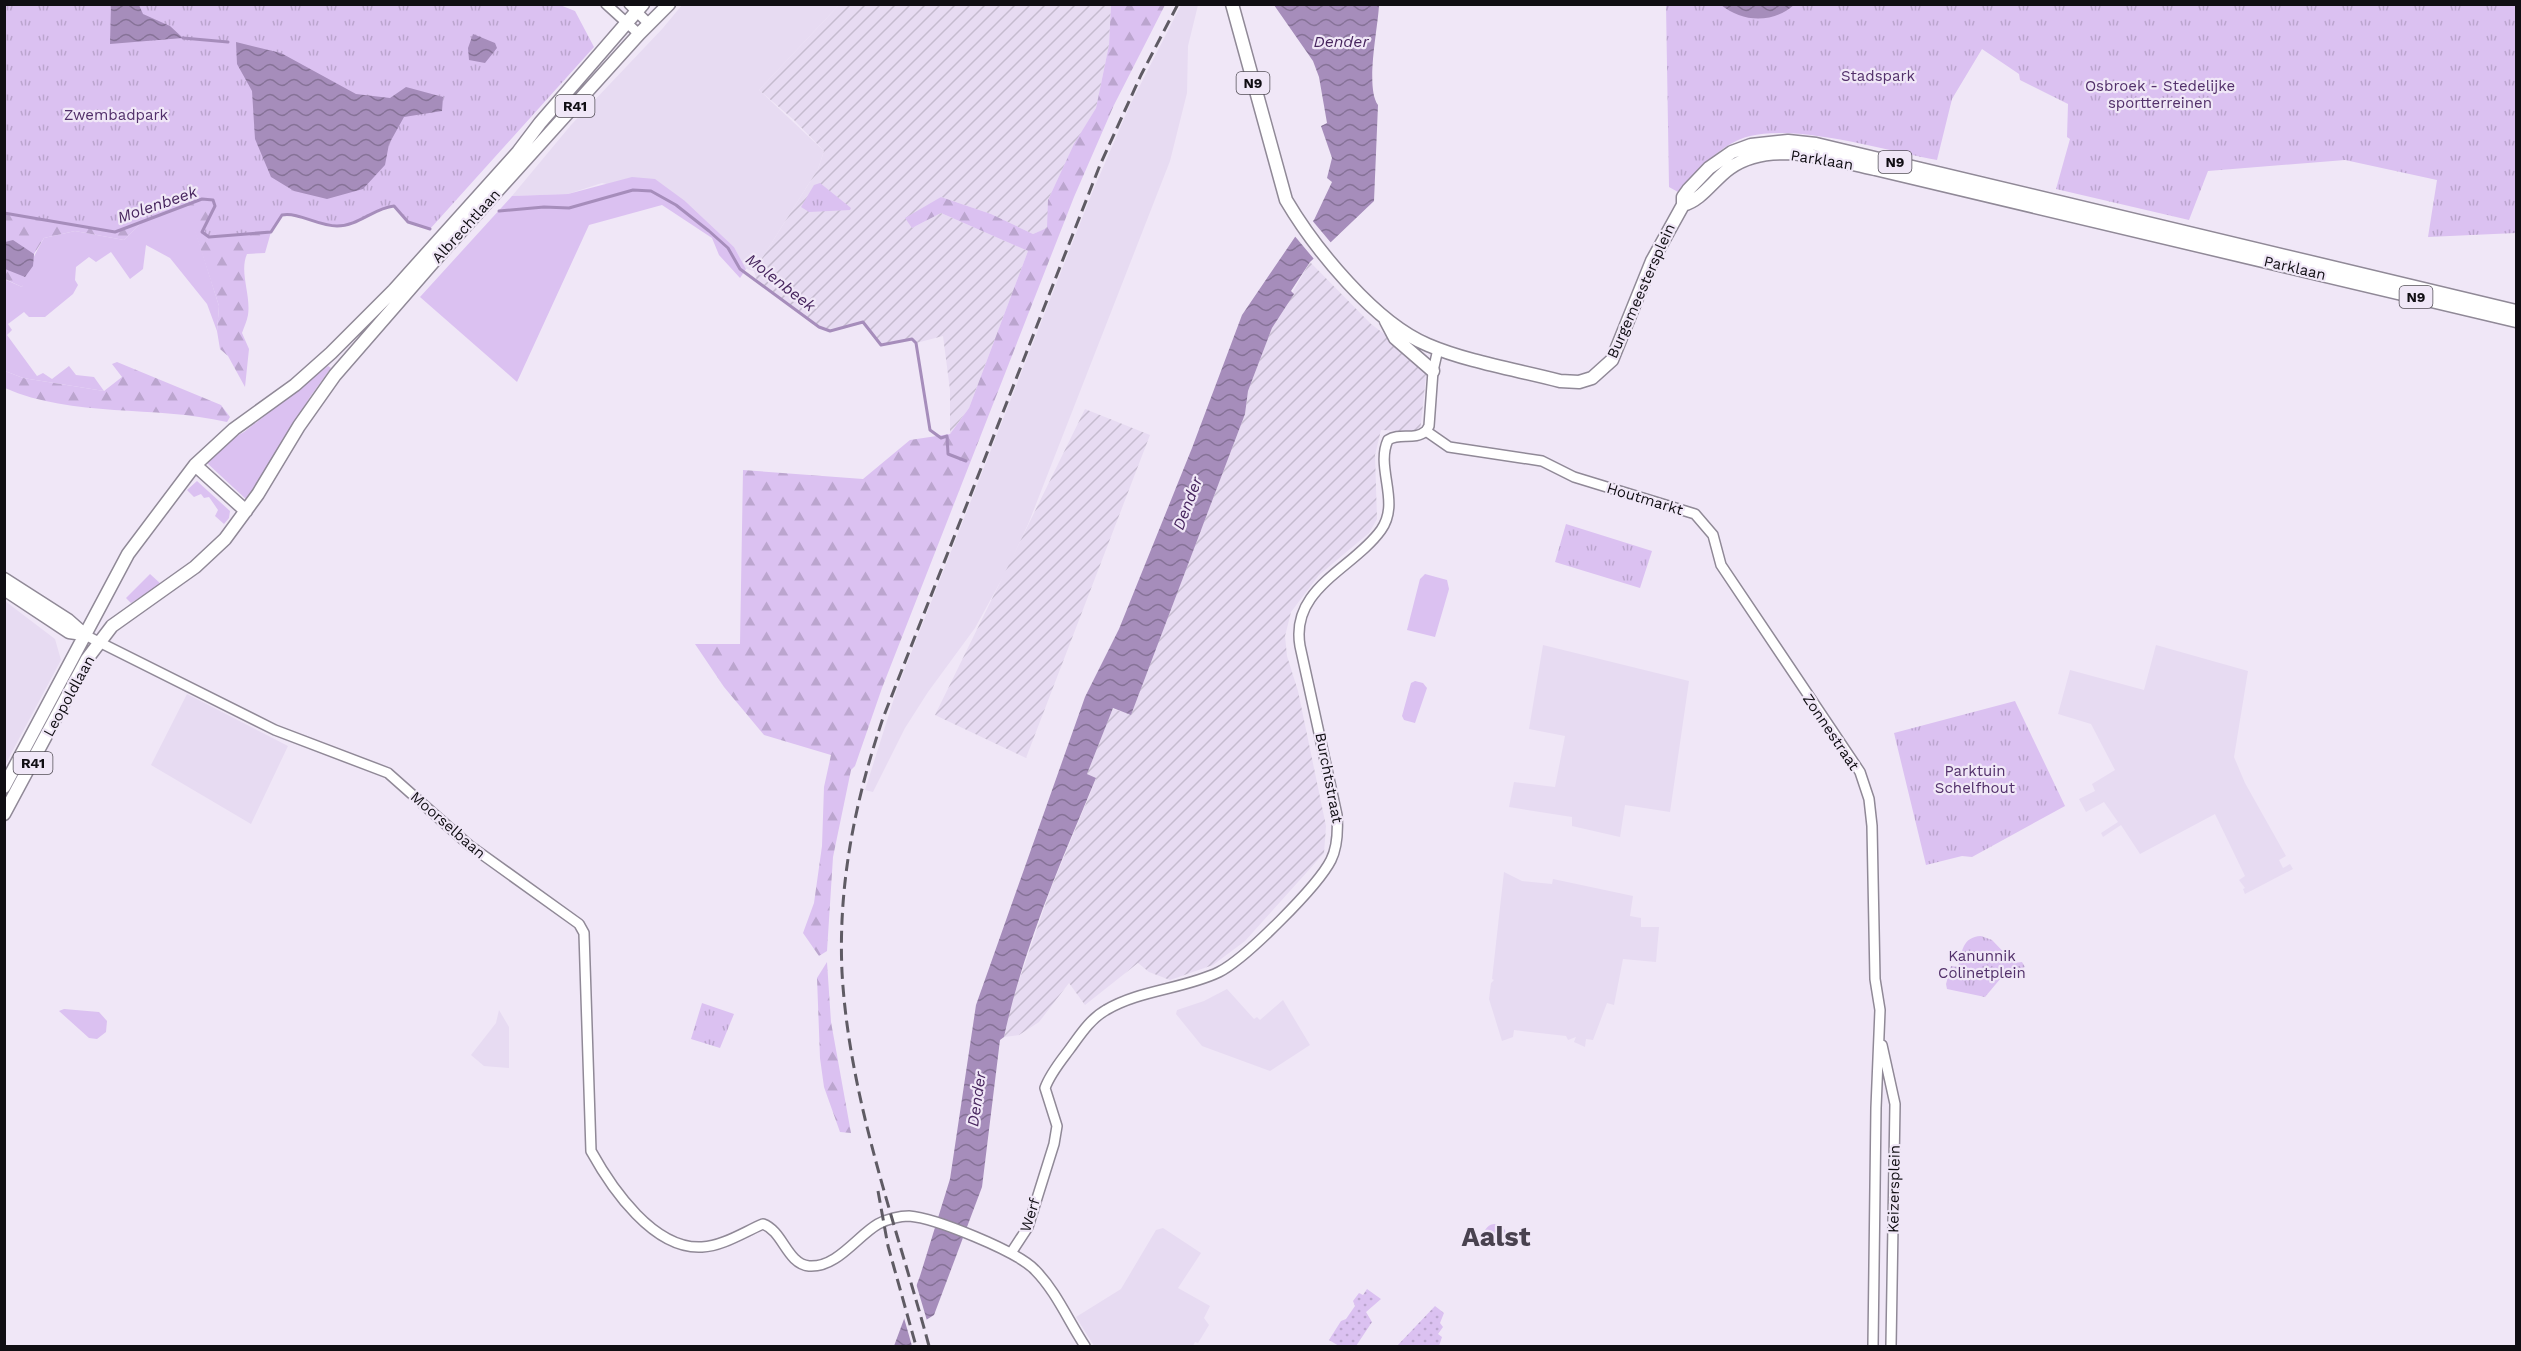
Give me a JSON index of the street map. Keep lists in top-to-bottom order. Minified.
{"streets":{"main road":["N9","R41","Parklaan","Albrechtlaan","Burgemeestersplein","Leopoldlaan","Moorselbaan"],"street":["Houtmarkt","Zonnestraat","Burchtstraat","Keizersplein","Werf"]},"crossings":[["N9","Burgemeestersplein"],["R41","Albrechtlaan"],["R41","Leopoldlaan"],["R41","Moorselbaan"],["Parklaan","Burgemeestersplein"],["Houtmarkt","Zonnestraat"],["Houtmarkt","Burchtstraat"],["Leopoldlaan","Moorselbaan"],["Zonnestraat","Keizersplein"],["Burchtstraat","Werf"],["Moorselbaan","Werf"]],"districts":["Aalst"],"water":["Dender","Molenbeek"],"parks":["Stadspark","Osbroek - Stedelijke sportterreinen","Zwembadpark","Parktuin Schelfhout","Kanunnik Colinetplein"]}
